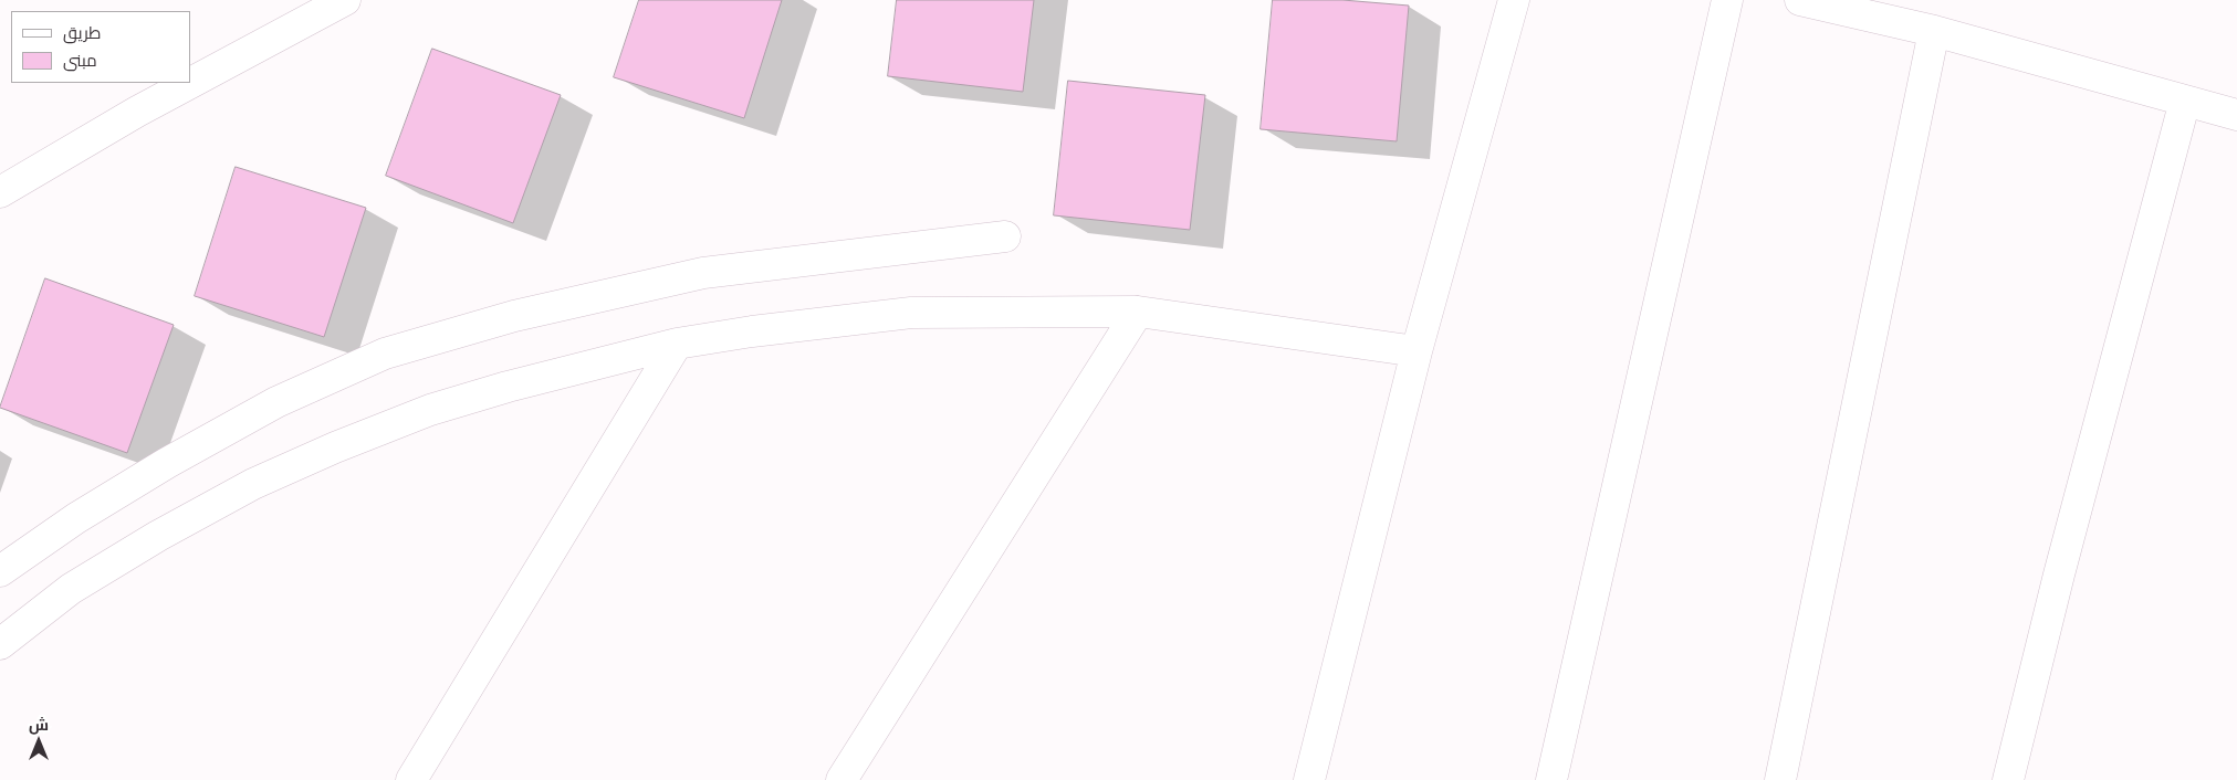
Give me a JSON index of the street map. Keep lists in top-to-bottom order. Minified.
{"legend":["طريق","مبنى"],"north":"top"}
